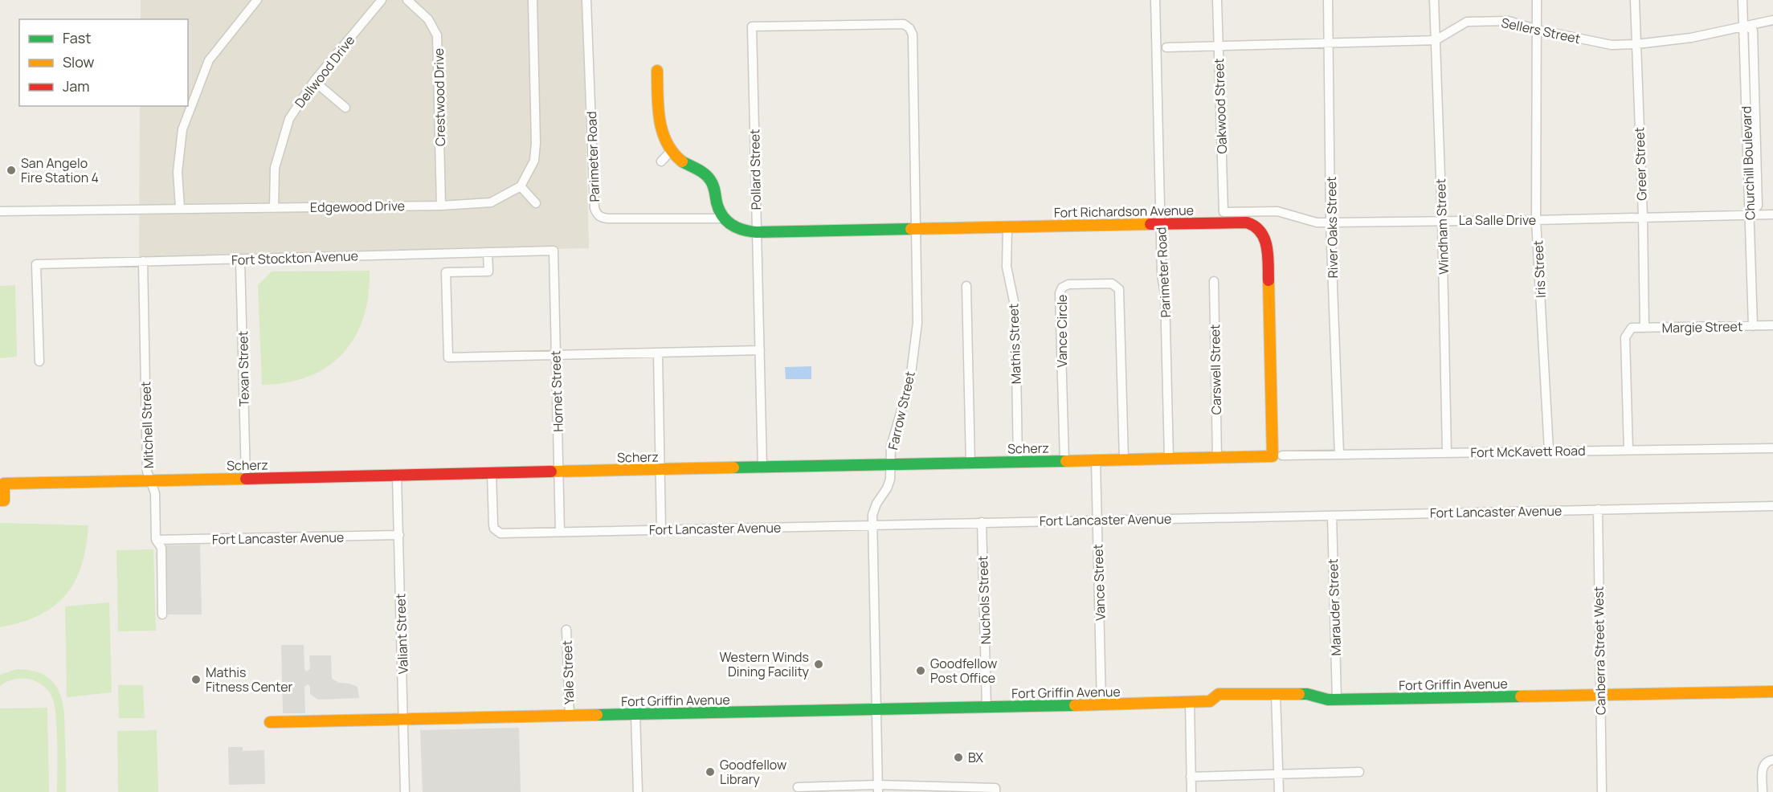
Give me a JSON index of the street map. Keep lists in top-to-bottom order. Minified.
{"streets":{"street":["Sellers Street","Dellwood Drive","Crestwood Drive","Oakwood Street","Parimeter Road","Churchill Boulevard","Greer Street","Pollard Street","Edgewood Drive","Fort Richardson Avenue","La Salle Drive","Windham Street","River Oaks Street","Fort Stockton Avenue","Iris Street","Margie Street","Vance Circle","Mathis Street","Texan Street","Carswell Street","Hornet Street","Farrow Street","Mitchell Street","Scherz","Fort McKavett Road","Fort Lancaster Avenue","Vance Street","Nuchols Street","Marauder Street","Valiant Street","Canberra Street West","Yale Street","Fort Griffin Avenue"]},"crossings":[["Sellers Street","Oakwood Street"],["Sellers Street","Churchill Boulevard"],["Sellers Street","Greer Street"],["Sellers Street","Windham Street"],["Sellers Street","River Oaks Street"],["Sellers Street","Iris Street"],["Dellwood Drive","Edgewood Drive"],["Crestwood Drive","Edgewood Drive"],["Oakwood Street","La Salle Drive"],["Parimeter Road","Fort Richardson Avenue"],["Parimeter Road","Scherz"],["Churchill Boulevard","La Salle Drive"],["Churchill Boulevard","Margie Street"],["Greer Street","La Salle Drive"],["Greer Street","Margie Street"],["Pollard Street","Fort Richardson Avenue"],["Pollard Street","Farrow Street"],["Pollard Street","Scherz"],["Fort Richardson Avenue","Mathis Street"],["Fort Richardson Avenue","Farrow Street"],["Fort Richardson Avenue","Scherz"],["Fort Richardson Avenue","Fort McKavett Road"],["La Salle Drive","Windham Street"],["La Salle Drive","River Oaks Street"],["La Salle Drive","Iris Street"],["Windham Street","Fort McKavett Road"],["River Oaks Street","Fort McKavett Road"],["Fort Stockton Avenue","Texan Street"],["Fort Stockton Avenue","Hornet Street"],["Fort Stockton Avenue","Mitchell Street"],["Iris Street","Fort McKavett Road"],["Margie Street","Fort McKavett Road"],["Vance Circle","Scherz"],["Mathis Street","Scherz"],["Texan Street","Scherz"],["Carswell Street","Scherz"],["Hornet Street","Scherz"],["Hornet Street","Fort Lancaster Avenue"],["Farrow Street","Scherz"],["Farrow Street","Fort Lancaster Avenue"],["Farrow Street","Fort Griffin Avenue"],["Mitchell Street","Scherz"],["Mitchell Street","Fort Lancaster Avenue"],["Scherz","Fort McKavett Road"],["Scherz","Fort Lancaster Avenue"],["Scherz","Vance Street"],["Scherz","Valiant Street"],["Fort Lancaster Avenue","Vance Street"],["Fort Lancaster Avenue","Nuchols Street"],["Fort Lancaster Avenue","Marauder Street"],["Fort Lancaster Avenue","Valiant Street"],["Fort Lancaster Avenue","Canberra Street West"],["Vance Street","Fort Griffin Avenue"],["Nuchols Street","Fort Griffin Avenue"],["Marauder Street","Fort Griffin Avenue"],["Valiant Street","Fort Griffin Avenue"],["Canberra Street West","Fort Griffin Avenue"],["Yale Street","Fort Griffin Avenue"]],"places":["San Angelo Fire Station 4","Western Winds Dining Facility","Goodfellow Post Office","Mathis Fitness Center","BX","Goodfellow Library"],"legend":["Fast","Slow","Jam"]}
